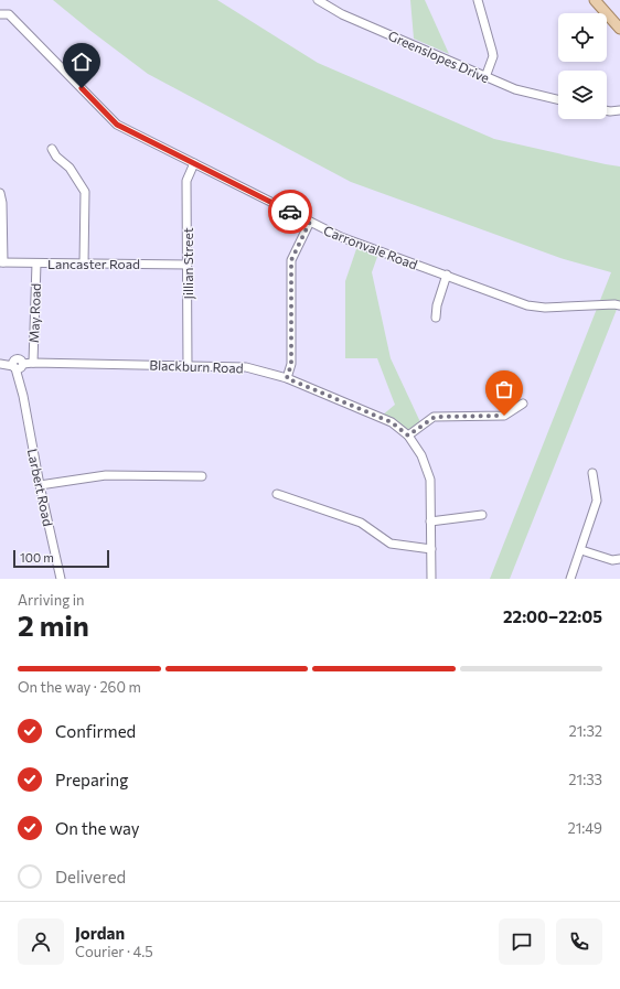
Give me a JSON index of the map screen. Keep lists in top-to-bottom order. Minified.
{"streets":{"street":["Greenslopes Drive","Carronvale Road","Lancaster Road","Jillian Street","May Road","Blackburn Road","Larbert Road"]},"crossings":[["Carronvale Road","Jillian Street"],["Lancaster Road","Jillian Street"],["Lancaster Road","May Road"],["Jillian Street","Blackburn Road"],["May Road","Blackburn Road"],["Blackburn Road","Larbert Road"]],"scale_bar":"100 m","page":{"scale":"100 m","heading":["2 min","Arriving in","22:00–22:05"],"panel":["Jordan","Courier · 4.5"],"bar":"On the way · 260 m","list":[["Confirmed","21:32"],["Preparing","21:33"],["On the way","21:49"],"Delivered"]}}
